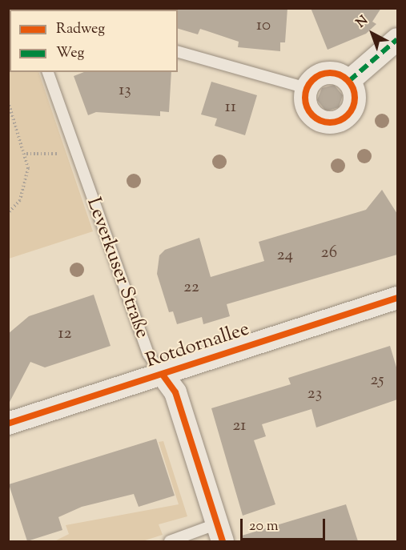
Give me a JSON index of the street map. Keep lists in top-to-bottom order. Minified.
{"streets":{"street":["Leverkuser Straße","Rotdornallee"]},"crossings":[["Leverkuser Straße","Rotdornallee"]],"house_numbers":["10","13","11","26","24","22","12","25","23","21"],"legend":["Radweg","Weg"],"scale_bar":"20 m","north":"top left"}
